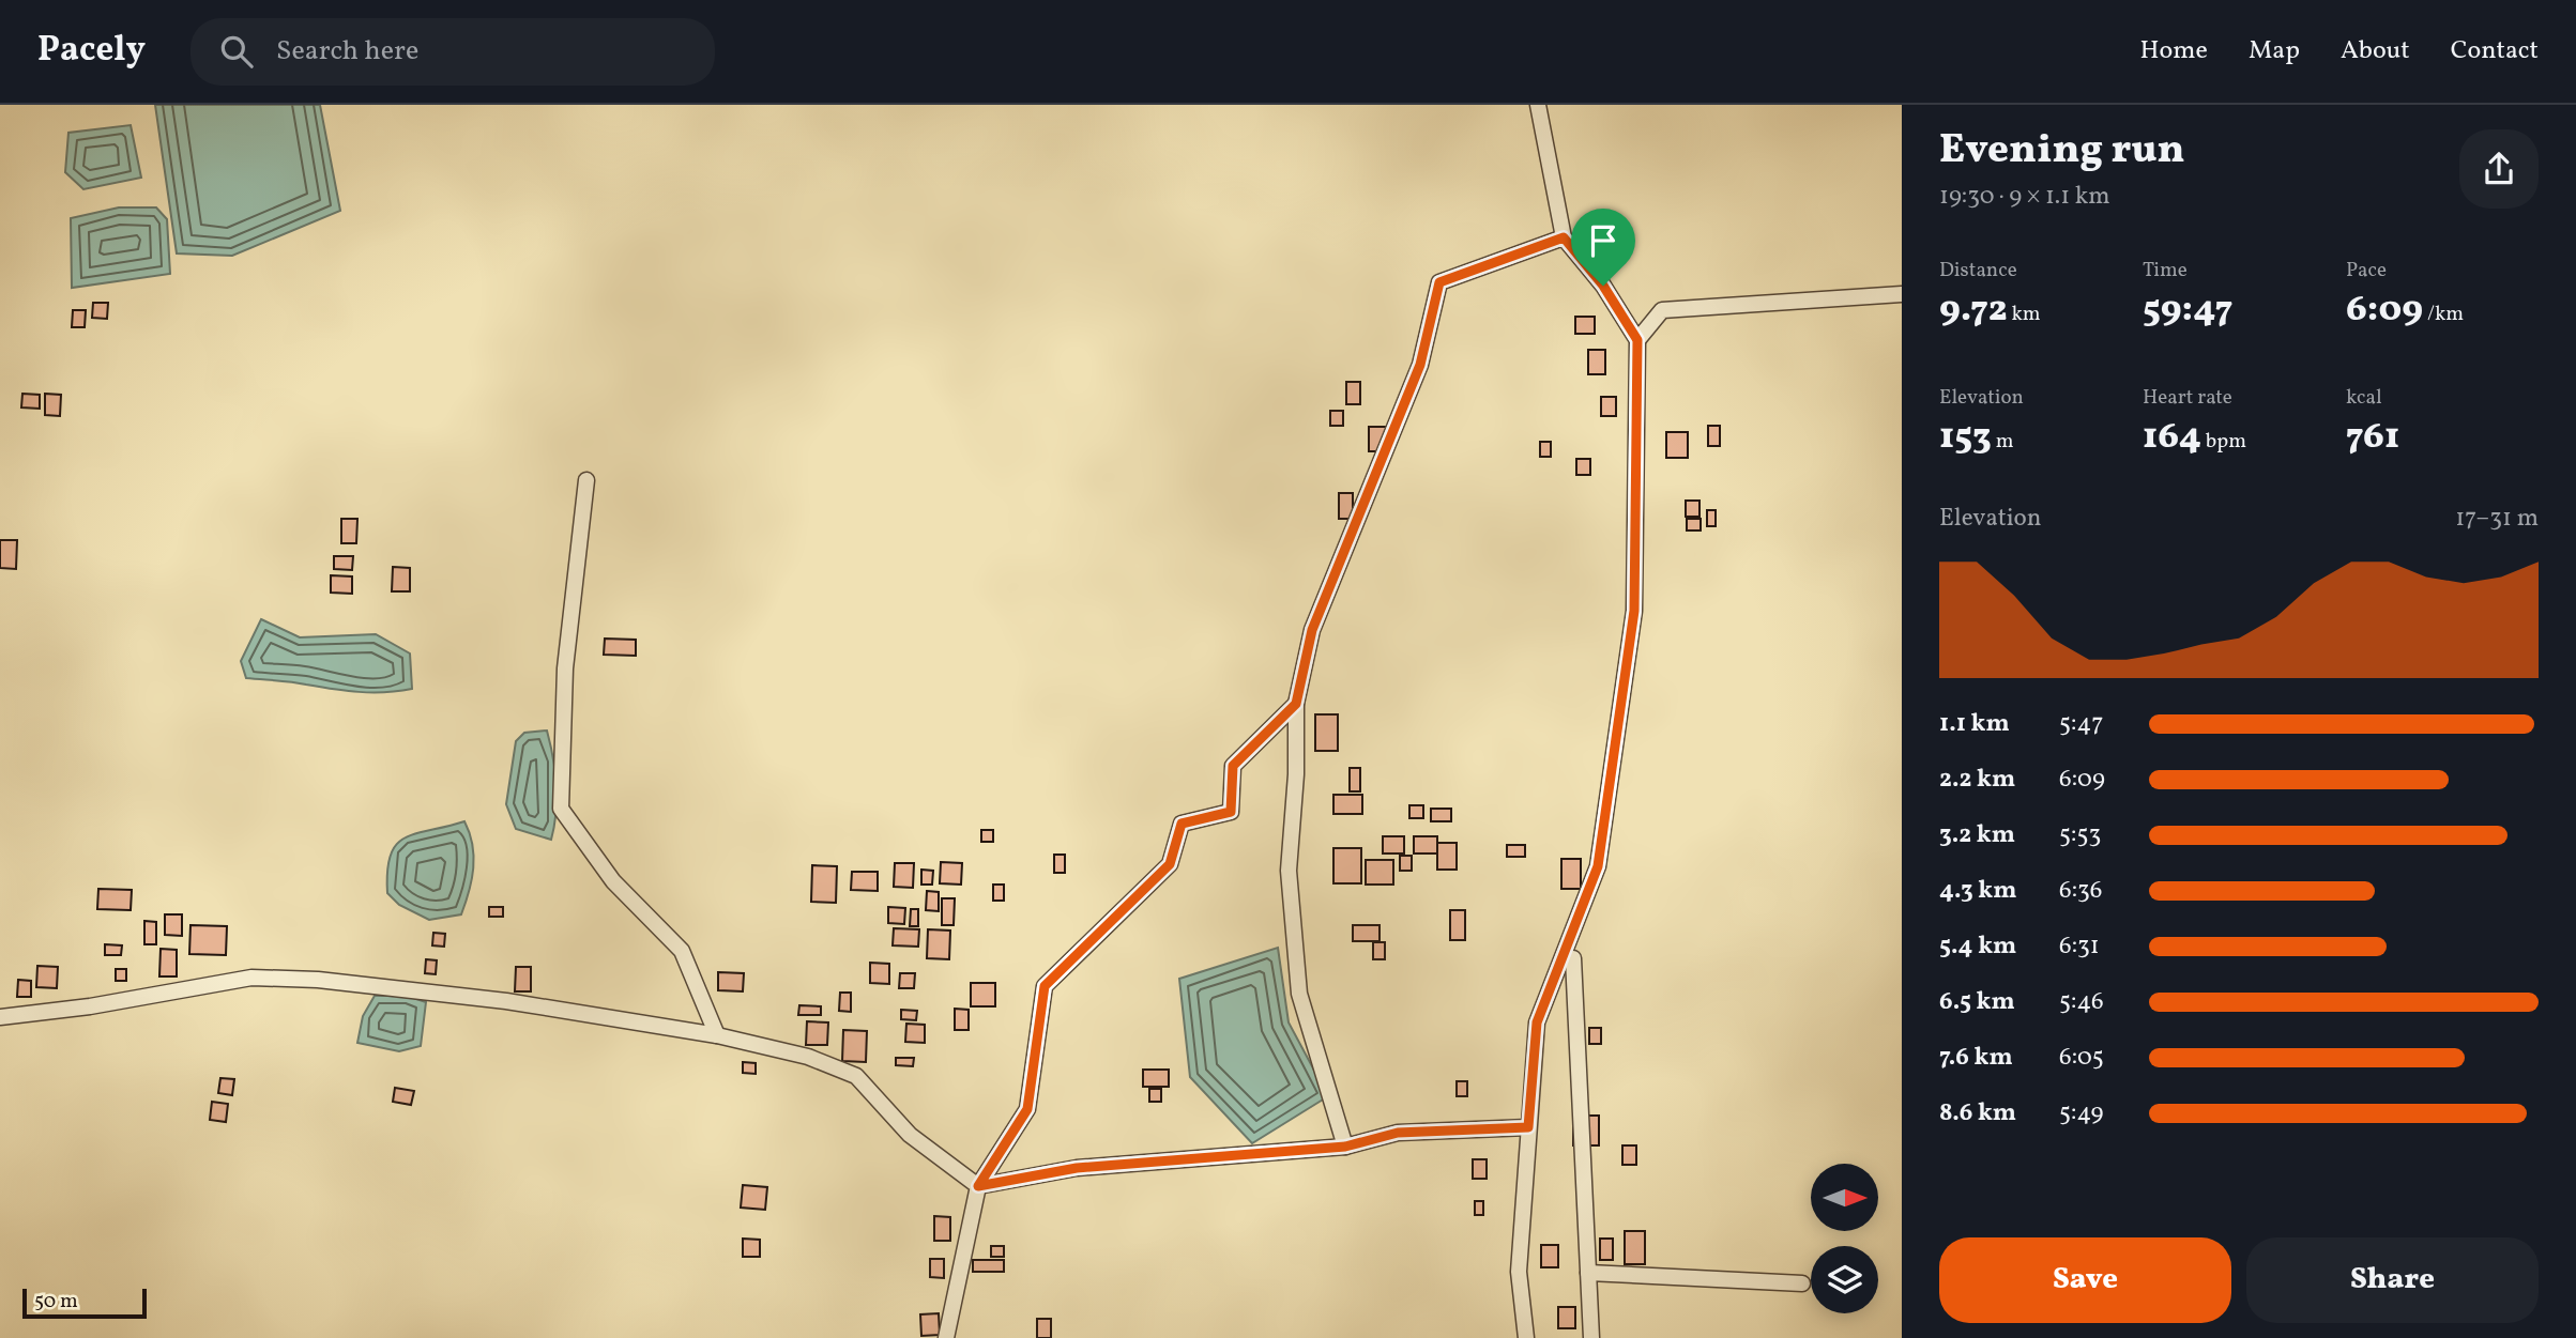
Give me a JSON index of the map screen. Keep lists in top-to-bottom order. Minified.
{"scale_bar":"50 m","north":"right","page":{"header":"Pacely","search":"Search here","nav":["Home","Map","About","Contact"],"heading":["Evening run","19:30 · 9 × 1.1 km"],"stats":[["Distance","9.72 km"],["Time","59:47"],["Pace","6:09 /km"],["Elevation","153 m"],["Heart rate","164 bpm"],["kcal","761"]],"chart":["Elevation","17–31 m"],"list":[{"name":"1.1 km","note":"5:47"},{"name":"2.2 km","note":"6:09"},{"name":"3.2 km","note":"5:53"},{"name":"4.3 km","note":"6:36"},{"name":"5.4 km","note":"6:31"},{"name":"6.5 km","note":"5:46"},{"name":"7.6 km","note":"6:05"},{"name":"8.6 km","note":"5:49"}],"buttons":["Save","Share"],"scale":"50 m"}}
